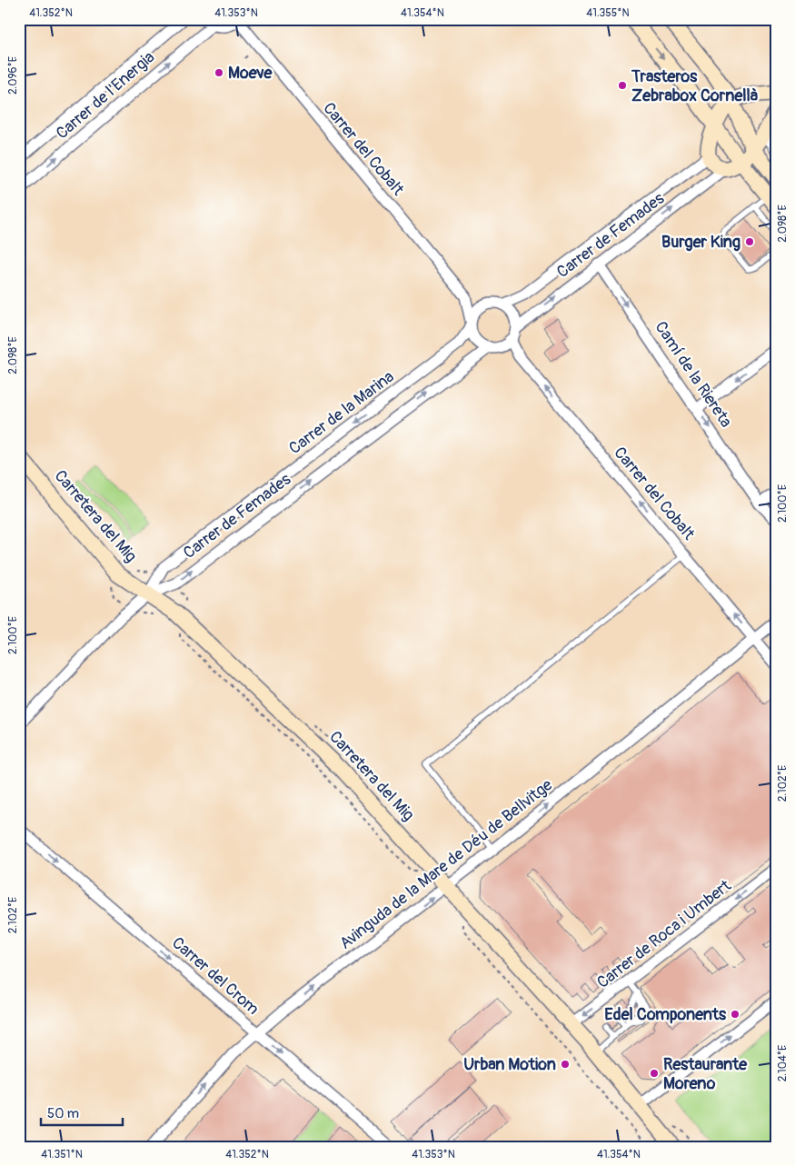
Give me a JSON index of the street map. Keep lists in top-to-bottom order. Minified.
{"streets":{"street":["Carrer de l'Energia","Carrer del Cobalt","Carrer de Femades","Camí de la Riereta","Carrer de la Marina","Carretera del Mig","Avinguda de la Mare de Déu de Bellvitge","Carrer de Roca i Umbert","Carrer del Crom"]},"crossings":[["Carrer del Cobalt","Carrer de Femades"],["Carrer del Cobalt","Carrer de la Marina"],["Carrer del Cobalt","Avinguda de la Mare de Déu de Bellvitge"],["Carrer de Femades","Camí de la Riereta"],["Carrer de Femades","Carrer de la Marina"],["Carrer de Femades","Carretera del Mig"],["Carrer de la Marina","Carretera del Mig"],["Carretera del Mig","Avinguda de la Mare de Déu de Bellvitge"],["Carretera del Mig","Carrer de Roca i Umbert"],["Avinguda de la Mare de Déu de Bellvitge","Carrer del Crom"]],"one_way":["Carrer del Cobalt","Camí de la Riereta","Carrer de la Marina","Avinguda de la Mare de Déu de Bellvitge","Carrer de Roca i Umbert","Carrer del Crom"],"places":["Moeve","Trasteros Zebrabox Cornellà","Burger King","Edel Components","Urban Motion","Restaurante Moreno"],"scale_bar":"50 m","coordinates":["41.352°N","41.353°N","41.354°N","41.355°N","2.096°E","2.098°E","2.100°E","2.102°E","2.104°E","41.351°N"]}
